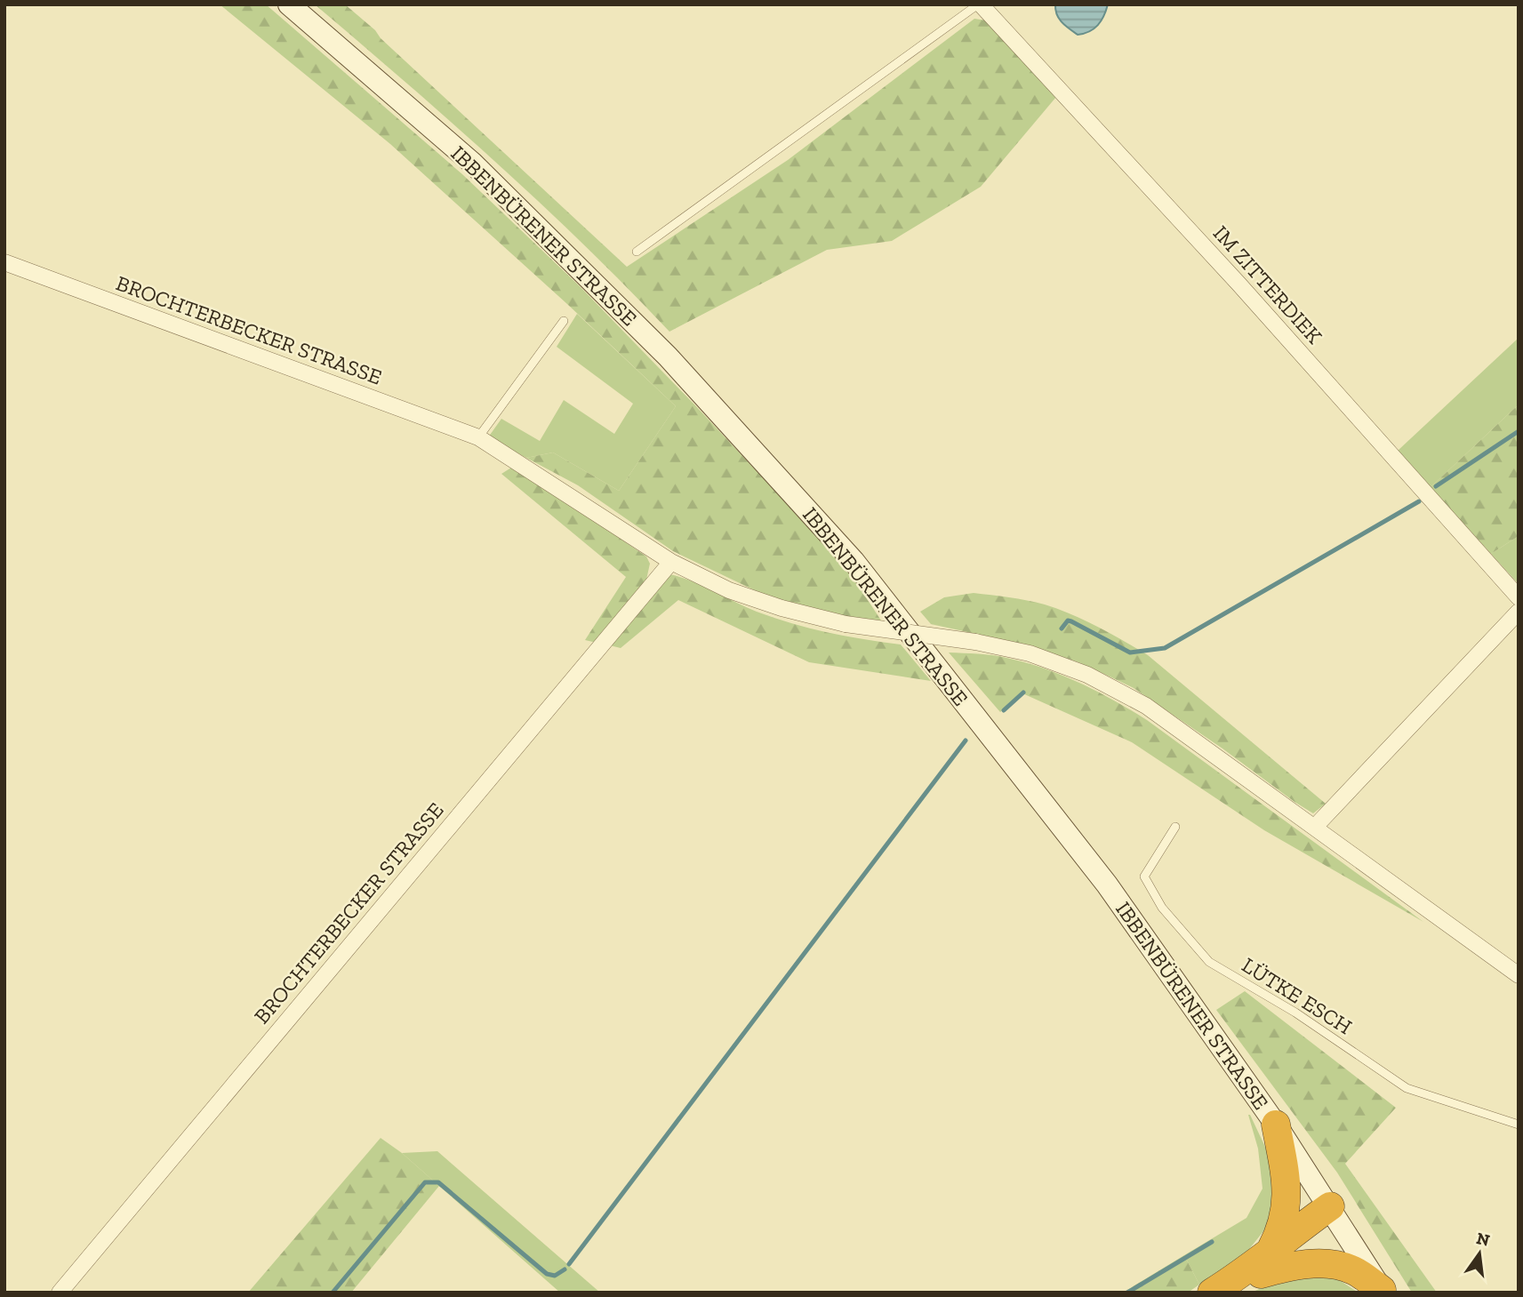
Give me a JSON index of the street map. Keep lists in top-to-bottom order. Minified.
{"streets":{"main road":["IBBENBÜRENER STRASSE"],"street":["IM ZITTERDIEK","BROCHTERBECKER STRASSE"],"lane":["LÜTKE ESCH"]},"north":"top"}
